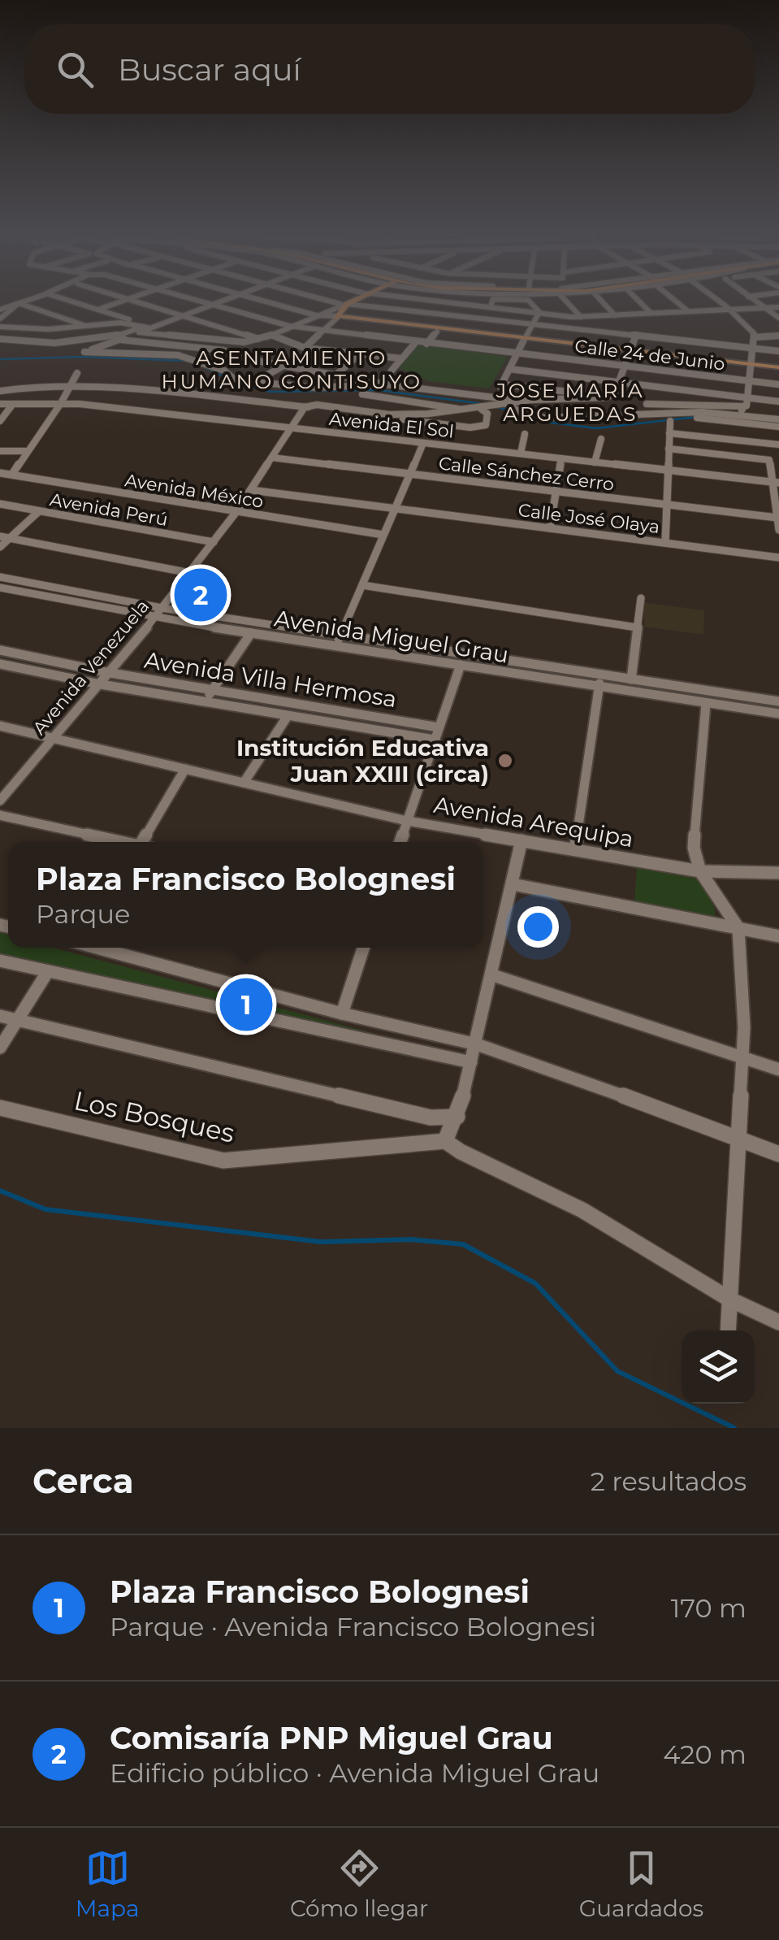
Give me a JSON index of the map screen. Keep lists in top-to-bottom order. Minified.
{"streets":{"street":["Calle 24 de Junio","Avenida El Sol","Calle Sánchez Cerro","Avenida México","Avenida Perú","Calle José Olaya","Avenida Miguel Grau","Avenida Venezuela","Avenida Villa Hermosa","Avenida Arequipa","Los Bosques"]},"crossings":[["Avenida El Sol","Avenida Venezuela"],["Calle Sánchez Cerro","Avenida Venezuela"],["Avenida México","Avenida Venezuela"],["Avenida Perú","Avenida Venezuela"],["Calle José Olaya","Avenida Venezuela"],["Avenida Miguel Grau","Avenida Venezuela"],["Avenida Venezuela","Avenida Villa Hermosa"],["Avenida Venezuela","Avenida Arequipa"]],"districts":["ASENTAMIENTO HUMANO CONTISUYO","JOSE MARÍA ARGUEDAS"],"places":["Institución Educativa Juan XXIII (circa)"],"page":{"search":"Buscar aquí","pins":["2","1"],"popup":["Plaza Francisco Bolognesi","Parque"],"heading":["Cerca","2 resultados"],"list":[{"mark":"1","name":"Plaza Francisco Bolognesi","note":"Parque · Avenida Francisco Bolognesi","value":"170 m"},{"mark":"2","name":"Comisaría PNP Miguel Grau","note":"Edificio público · Avenida Miguel Grau","value":"420 m"}],"nav":["Mapa","Cómo llegar","Guardados"]}}
